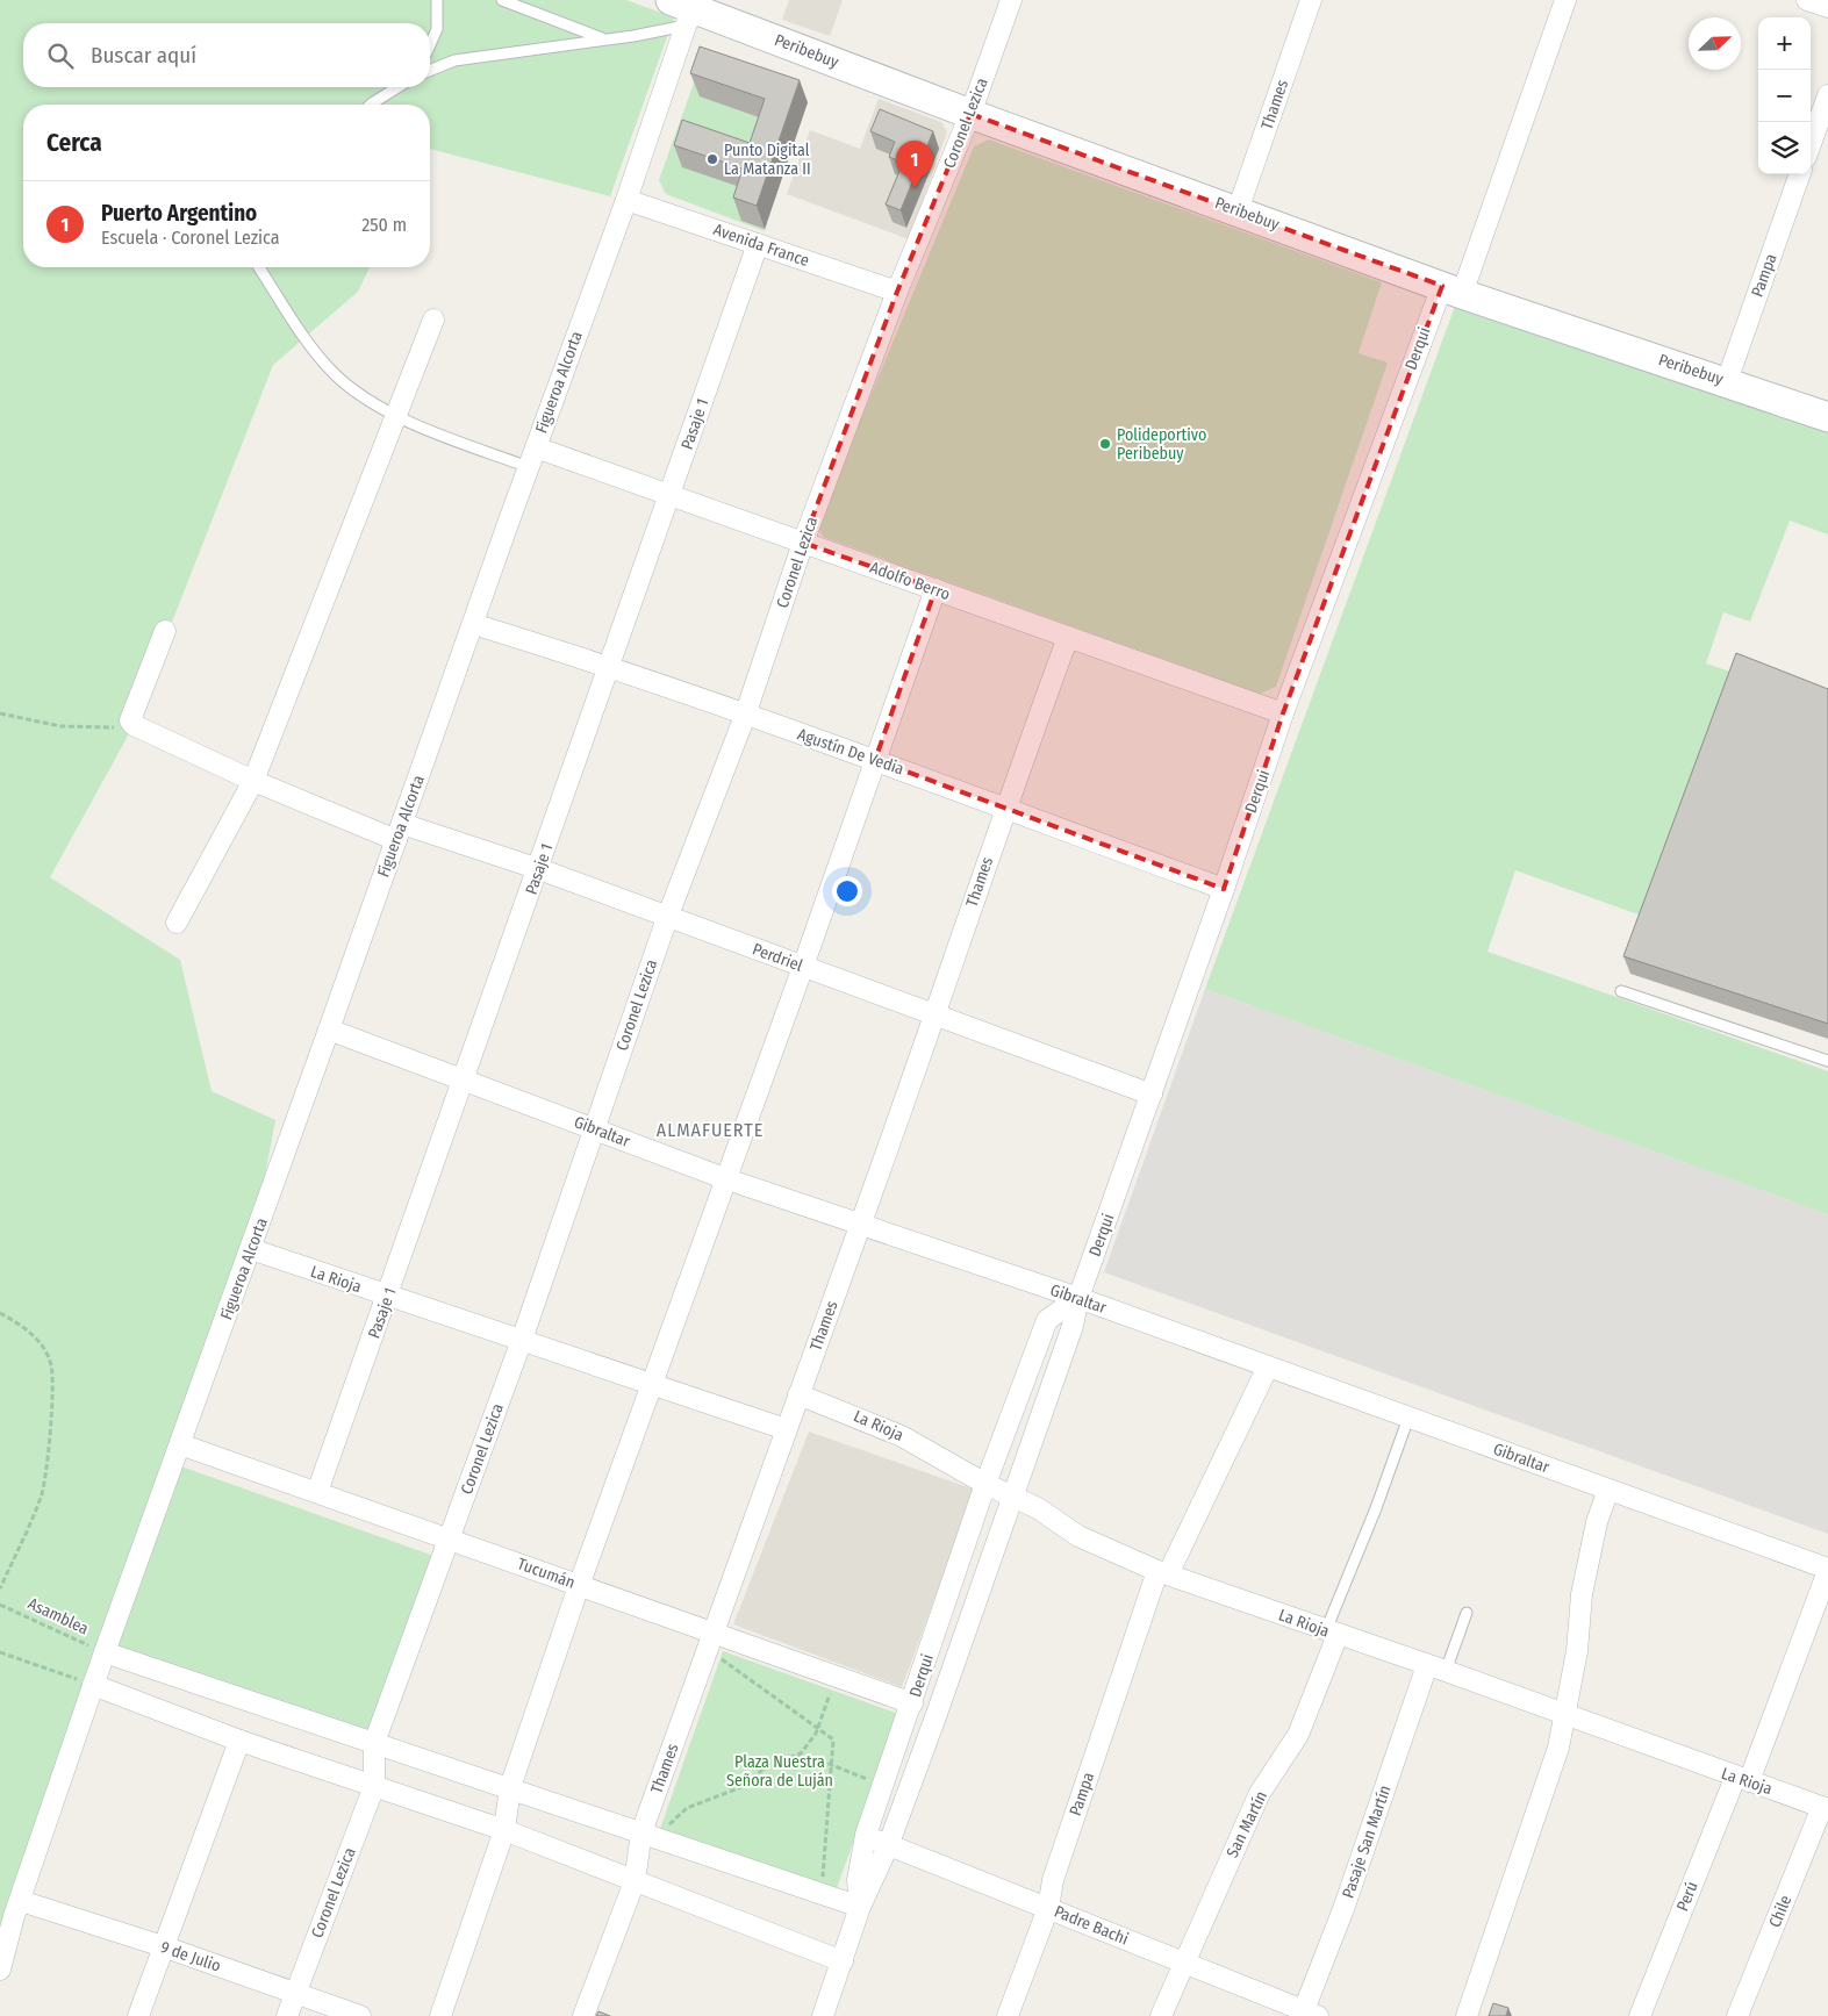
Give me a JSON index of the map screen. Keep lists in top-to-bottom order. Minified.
{"streets":{"street":["Peribebuy","Thames","Coronel Lezica","Avenida France","Pampa","Derqui","Figueroa Alcorta","Pasaje 1","Adolfo Berro","Agustín De Vedia","Perdriel","Gibraltar","La Rioja","Tucumán","San Martín","Pasaje San Martín","Perú","Chile","Padre Bachi","9 de Julio"],"path":["Asamblea"]},"crossings":[["Peribebuy","Thames"],["Peribebuy","Coronel Lezica"],["Peribebuy","Pampa"],["Peribebuy","Derqui"],["Peribebuy","Figueroa Alcorta"],["Thames","Adolfo Berro"],["Thames","Agustín De Vedia"],["Thames","Perdriel"],["Thames","Gibraltar"],["Thames","La Rioja"],["Thames","Tucumán"],["Coronel Lezica","Avenida France"],["Coronel Lezica","Adolfo Berro"],["Coronel Lezica","Agustín De Vedia"],["Coronel Lezica","Perdriel"],["Coronel Lezica","Gibraltar"],["Coronel Lezica","La Rioja"],["Coronel Lezica","Tucumán"],["Coronel Lezica","9 de Julio"],["Avenida France","Figueroa Alcorta"],["Avenida France","Pasaje 1"],["Pampa","Gibraltar"],["Pampa","La Rioja"],["Pampa","Padre Bachi"],["Derqui","Adolfo Berro"],["Derqui","Agustín De Vedia"],["Derqui","Perdriel"],["Derqui","Gibraltar"],["Derqui","La Rioja"],["Derqui","Tucumán"],["Derqui","Padre Bachi"],["Figueroa Alcorta","Adolfo Berro"],["Figueroa Alcorta","Agustín De Vedia"],["Figueroa Alcorta","Perdriel"],["Figueroa Alcorta","Gibraltar"],["Figueroa Alcorta","La Rioja"],["Figueroa Alcorta","Tucumán"],["Figueroa Alcorta","Asamblea"],["Figueroa Alcorta","9 de Julio"],["Pasaje 1","Adolfo Berro"],["Pasaje 1","Agustín De Vedia"],["Pasaje 1","Perdriel"],["Pasaje 1","Gibraltar"],["Pasaje 1","La Rioja"],["Pasaje 1","Tucumán"],["Gibraltar","Perú"],["La Rioja","San Martín"],["La Rioja","Pasaje San Martín"],["La Rioja","Perú"],["La Rioja","Chile"],["San Martín","Padre Bachi"],["Pasaje San Martín","Padre Bachi"]],"districts":["ALMAFUERTE"],"parks":["Plaza Nuestra Señora de Luján"],"places":["Punto Digital La Matanza II","Polideportivo Peribebuy"],"north":"top right","page":{"map_buttons":["+","−"],"search":"Buscar aquí","heading":"Cerca","pins":"1","list":[{"mark":"1","name":"Puerto Argentino","note":"Escuela · Coronel Lezica","value":"250 m"}]}}
